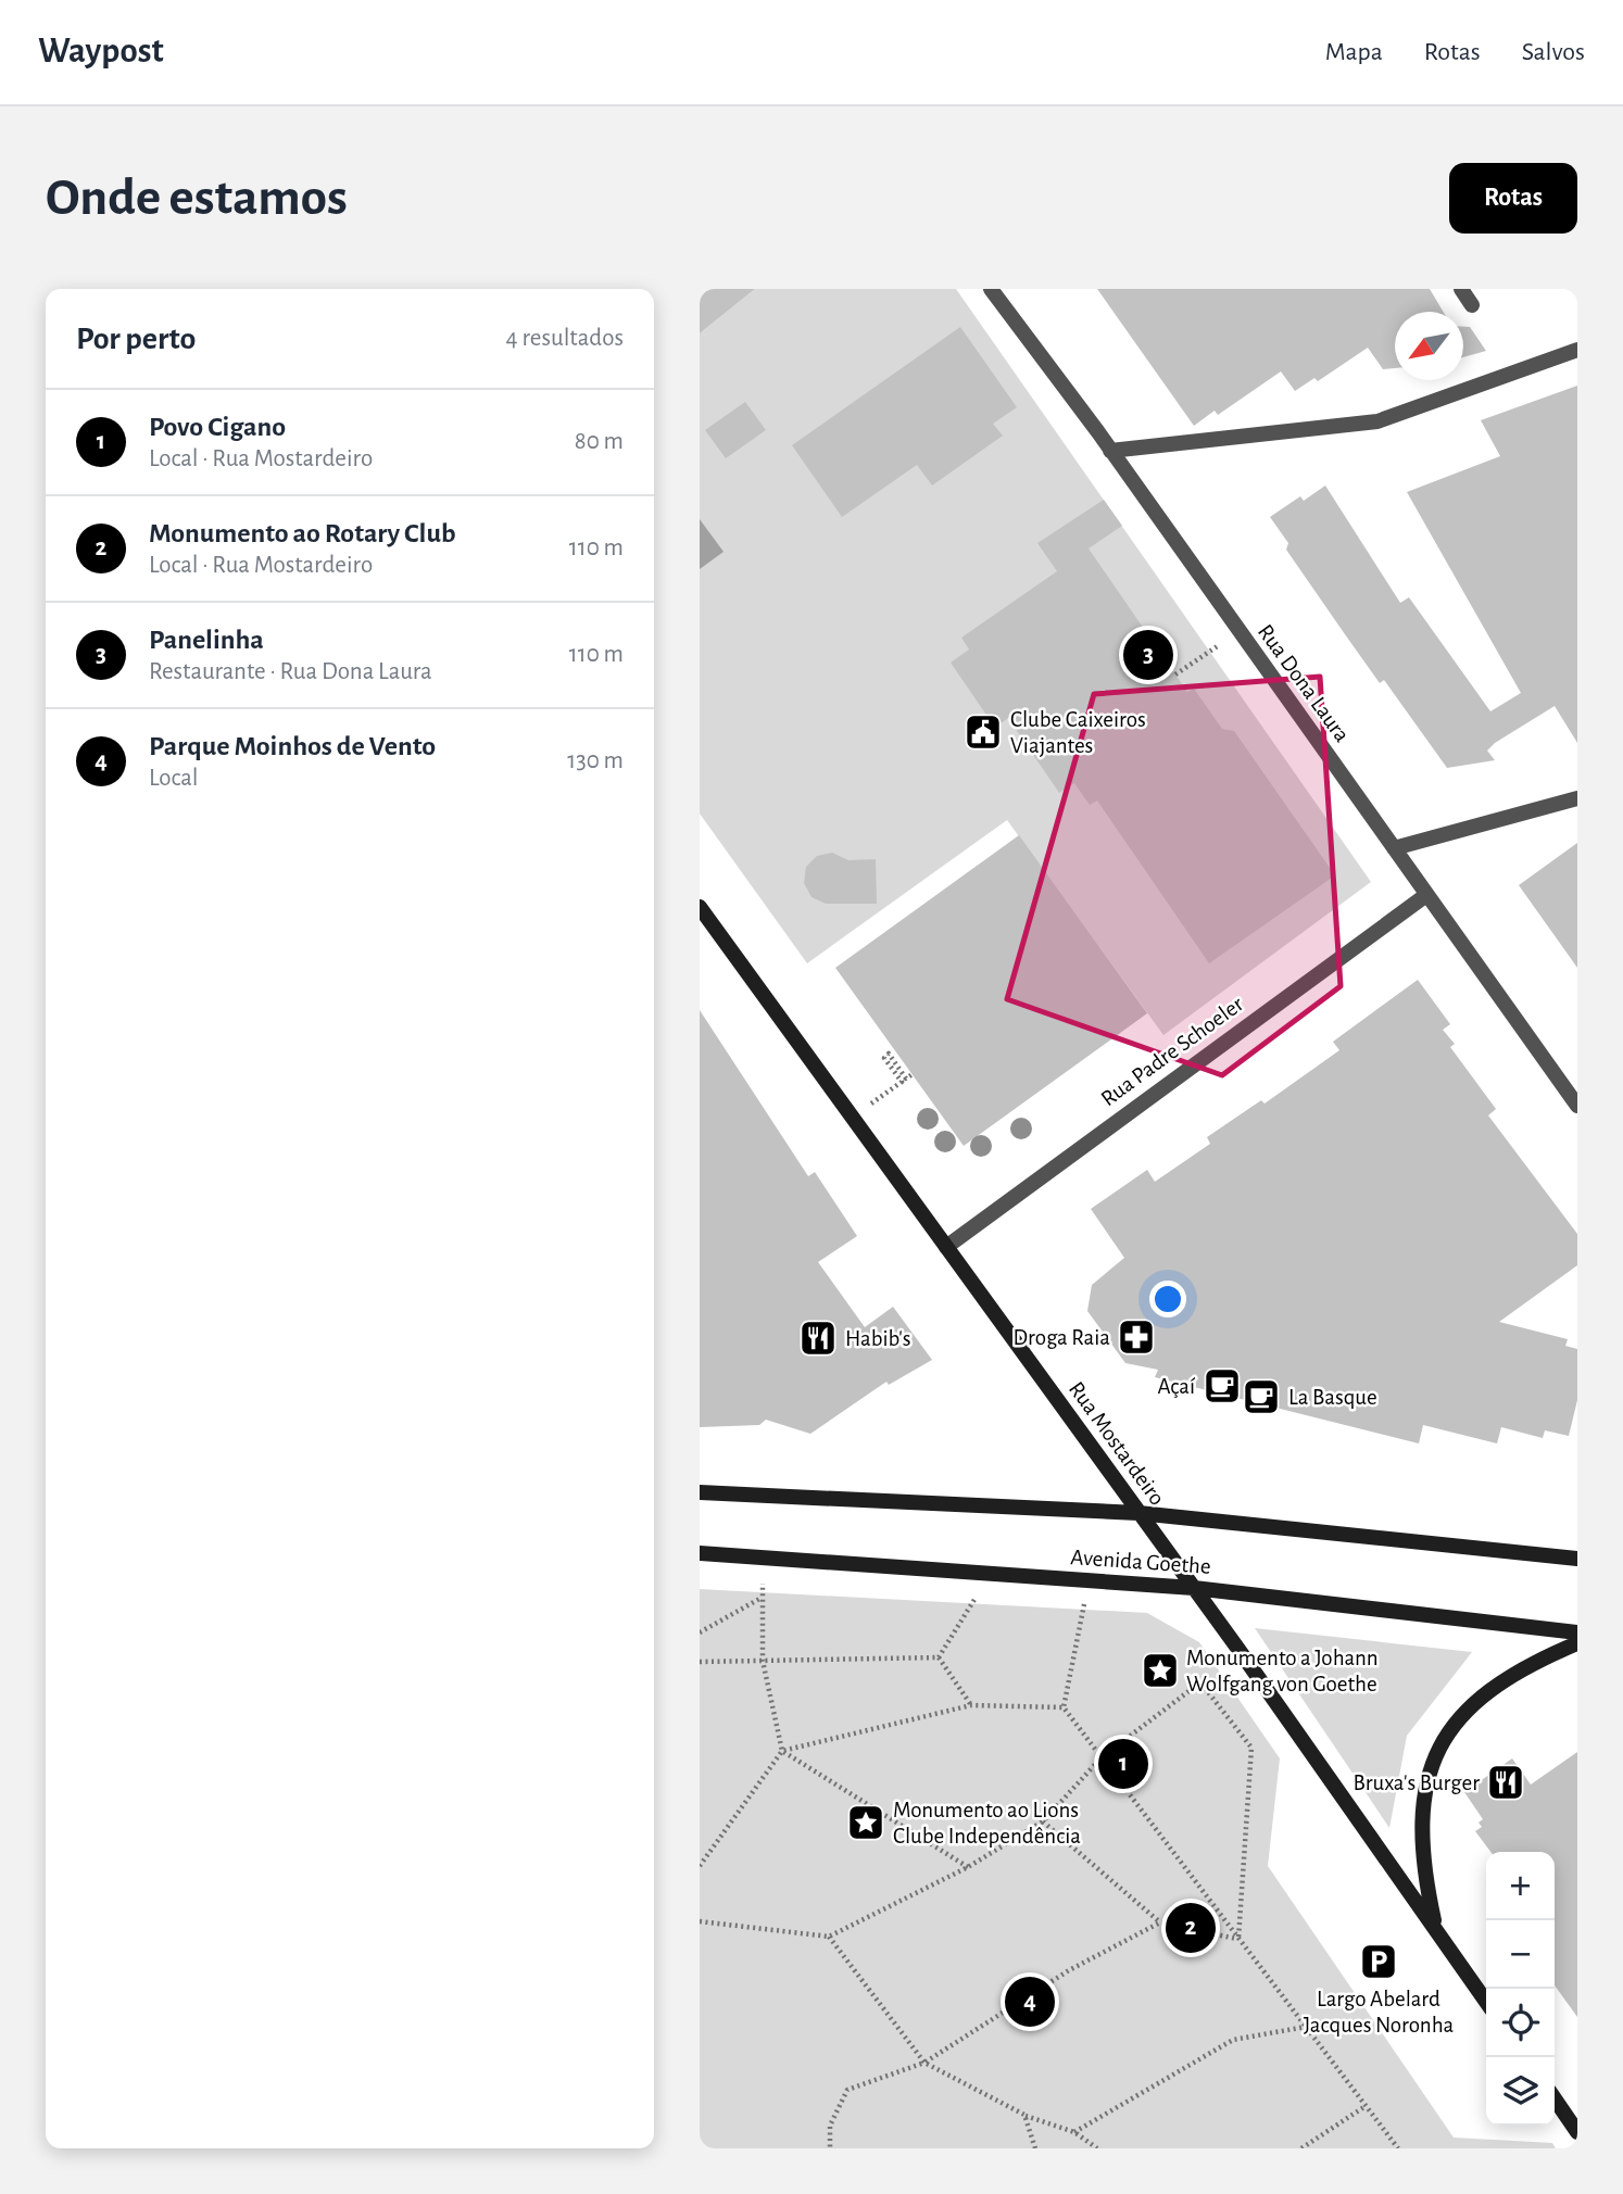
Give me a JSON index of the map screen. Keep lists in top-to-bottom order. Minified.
{"streets":{"main road":["Rua Mostardeiro","Avenida Goethe"],"street":["Rua Dona Laura","Rua Padre Schoeler"]},"crossings":[["Rua Dona Laura","Rua Padre Schoeler"],["Rua Padre Schoeler","Rua Mostardeiro"],["Rua Mostardeiro","Avenida Goethe"]],"places":{"public building":["Clube Caixeiros Viajantes"],"pharmacy":["Droga Raia"],"restaurant":["Habib's","Bruxa's Burger"],"cafe":["Açaí","La Basque"],"place":["Monumento a Johann Wolfgang von Goethe","Monumento ao Lions Clube Independência"],"parking":["Largo Abelard Jacques Noronha"]},"north":"bottom left","page":{"header":"Waypost","nav":["Mapa","Rotas","Salvos"],"buttons":"Rotas","title":"Onde estamos","heading":["Por perto","4 resultados"],"list":[{"mark":"1","name":"Povo Cigano","note":"Local · Rua Mostardeiro","value":"80 m"},{"mark":"2","name":"Monumento ao Rotary Club","note":"Local · Rua Mostardeiro","value":"110 m"},{"mark":"3","name":"Panelinha","note":"Restaurante · Rua Dona Laura","value":"110 m"},{"mark":"4","name":"Parque Moinhos de Vento","note":"Local","value":"130 m"}],"pins":["3","1","2","4"],"map_buttons":["+","−"]}}
